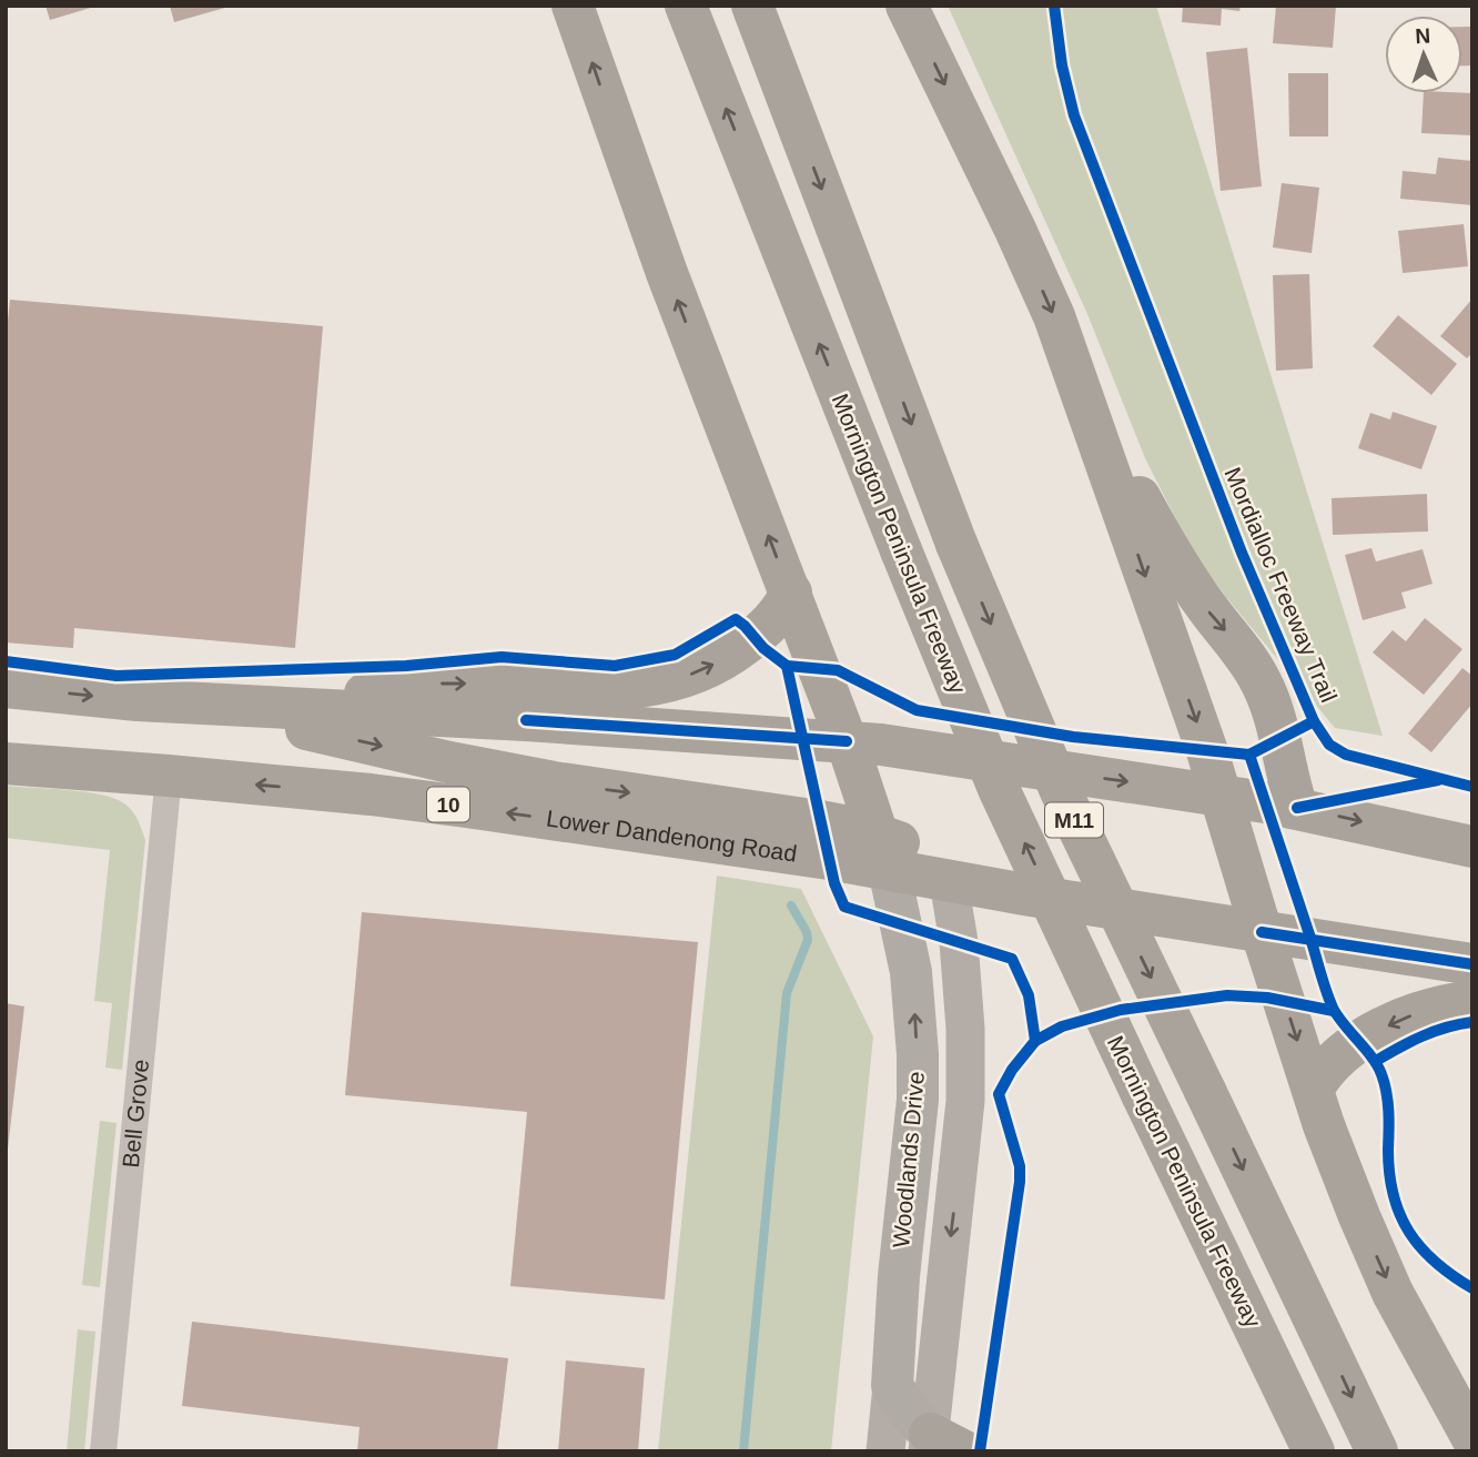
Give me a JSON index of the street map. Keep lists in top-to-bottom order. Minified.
{"streets":{"highway":["Mornington Peninsula Freeway","10","M11","Lower Dandenong Road"],"main road":["Woodlands Drive"],"street":["Bell Grove"],"cycle path":["Mordialloc Freeway Trail"]},"crossings":[["Lower Dandenong Road","Bell Grove"],["Lower Dandenong Road","Woodlands Drive"]],"north":"top"}
